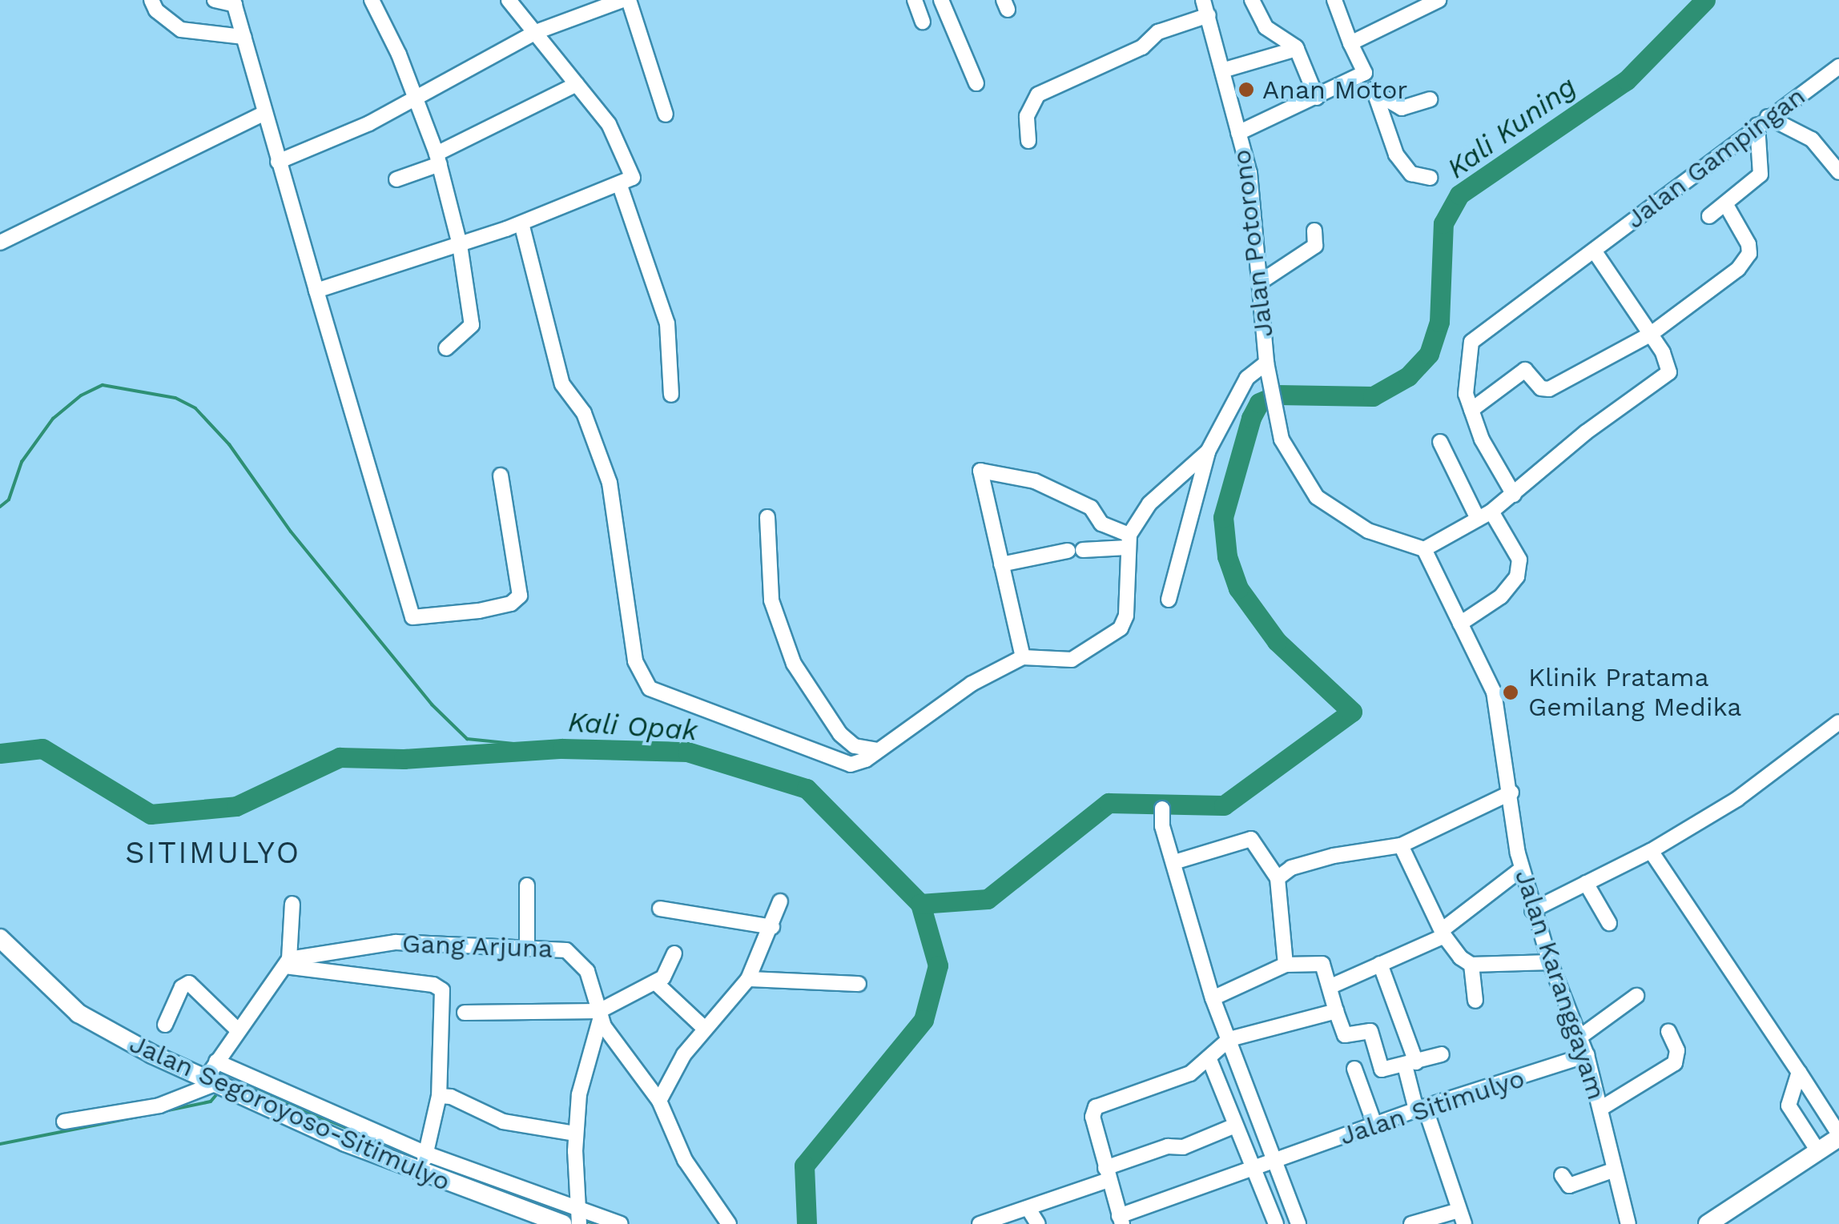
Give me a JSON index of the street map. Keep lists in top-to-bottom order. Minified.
{"streets":{"main road":["Jalan Segoroyoso-Sitimulyo"],"street":["Jalan Gampingan","Jalan Potorono","Gang Arjuna","Jalan Karanggayam","Jalan Sitimulyo"]},"crossings":[["Jalan Potorono","Jalan Karanggayam"],["Jalan Karanggayam","Jalan Sitimulyo"]],"districts":["SITIMULYO"],"water":["Kali Kuning","Kali Opak"],"places":["Anan Motor","Klinik Pratama Gemilang Medika"]}
